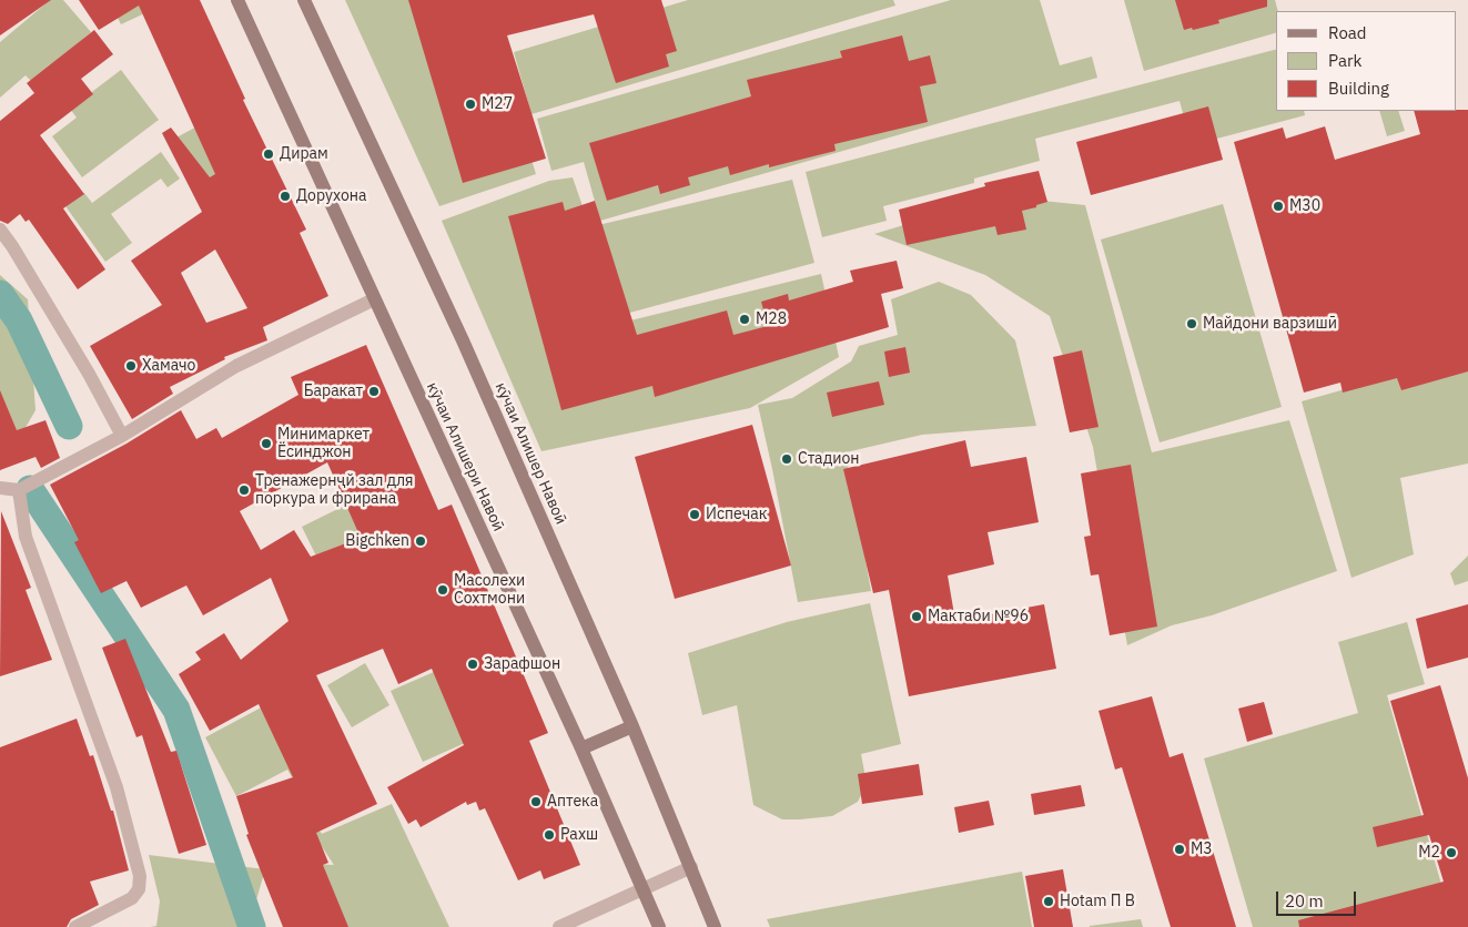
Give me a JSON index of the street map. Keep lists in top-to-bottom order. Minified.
{"streets":{"street":["кӯчаи Алишер Навоӣ","кӯчаи Алишери Навоӣ"]},"places":["М27","Дирам","Дорухона","М30","М28","Майдони варзишӣ","Хамачо","Баракат","Минимаркет Ёсинджон","Стадион","Тренажернҷй зал для поркура и фрирана","Испечак","Bigchken","Масолехи Сохтмони","Мактаби №96","Зарафшон","Аптека","Рахш","М3","М2","Hotam П В"],"legend":["Road","Park","Building"],"scale_bar":"20 m"}
